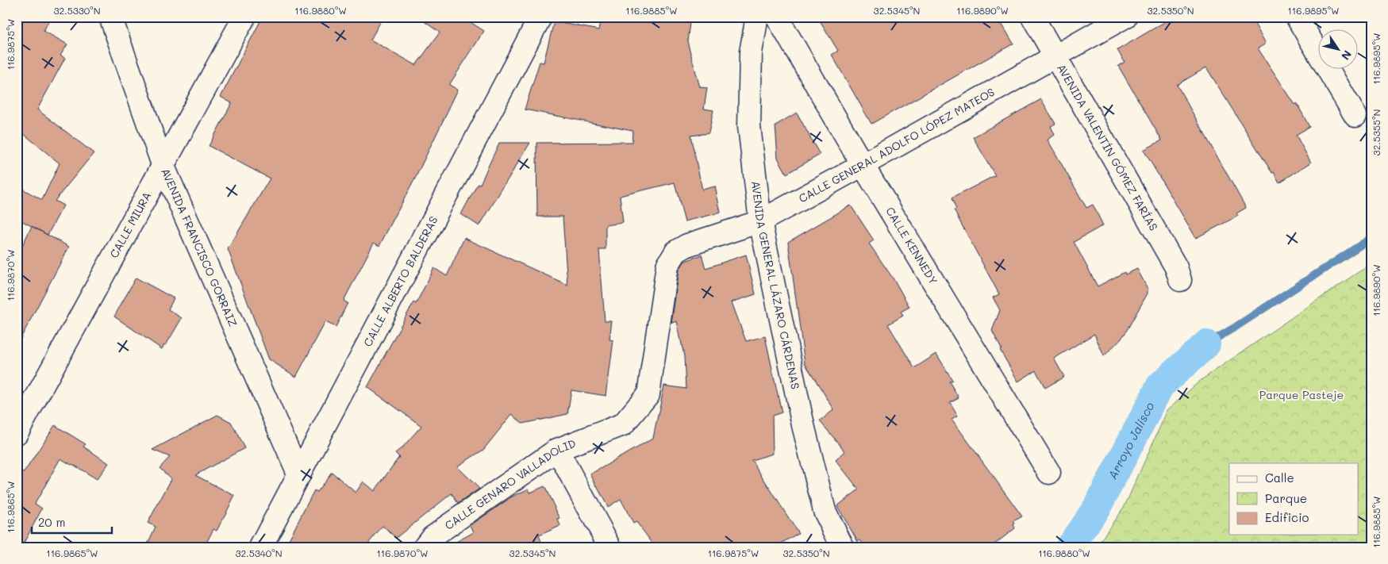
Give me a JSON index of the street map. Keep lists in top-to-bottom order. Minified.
{"streets":{"street":["CALLE GENERAL ADOLFO LÓPEZ MATEOS","AVENIDA VALENTÍN GÓMEZ FARÍAS","CALLE MIURA","CALLE KENNEDY","AVENIDA FRANCISCO GORRAIZ","CALLE ALBERTO BALDERAS","AVENIDA GENERAL LÁZARO CÁRDENAS","CALLE GENARO VALLADOLID"]},"crossings":[["CALLE GENERAL ADOLFO LÓPEZ MATEOS","AVENIDA VALENTÍN GÓMEZ FARÍAS"],["CALLE GENERAL ADOLFO LÓPEZ MATEOS","CALLE KENNEDY"],["CALLE GENERAL ADOLFO LÓPEZ MATEOS","AVENIDA GENERAL LÁZARO CÁRDENAS"],["CALLE GENERAL ADOLFO LÓPEZ MATEOS","CALLE GENARO VALLADOLID"],["CALLE MIURA","AVENIDA FRANCISCO GORRAIZ"],["AVENIDA FRANCISCO GORRAIZ","CALLE ALBERTO BALDERAS"]],"water":["Arroyo Jalisco"],"parks":["Parque Pasteje"],"legend":["Calle","Parque","Edificio"],"scale_bar":"20 m","north":"bottom right","coordinates":["32.5330°N","116.9880°W","116.9885°W","32.5345°N","116.9890°W","32.5350°N","116.9895°W","116.9875°W","32.5355°N","116.9870°W","116.9865°W","32.5340°N"]}
